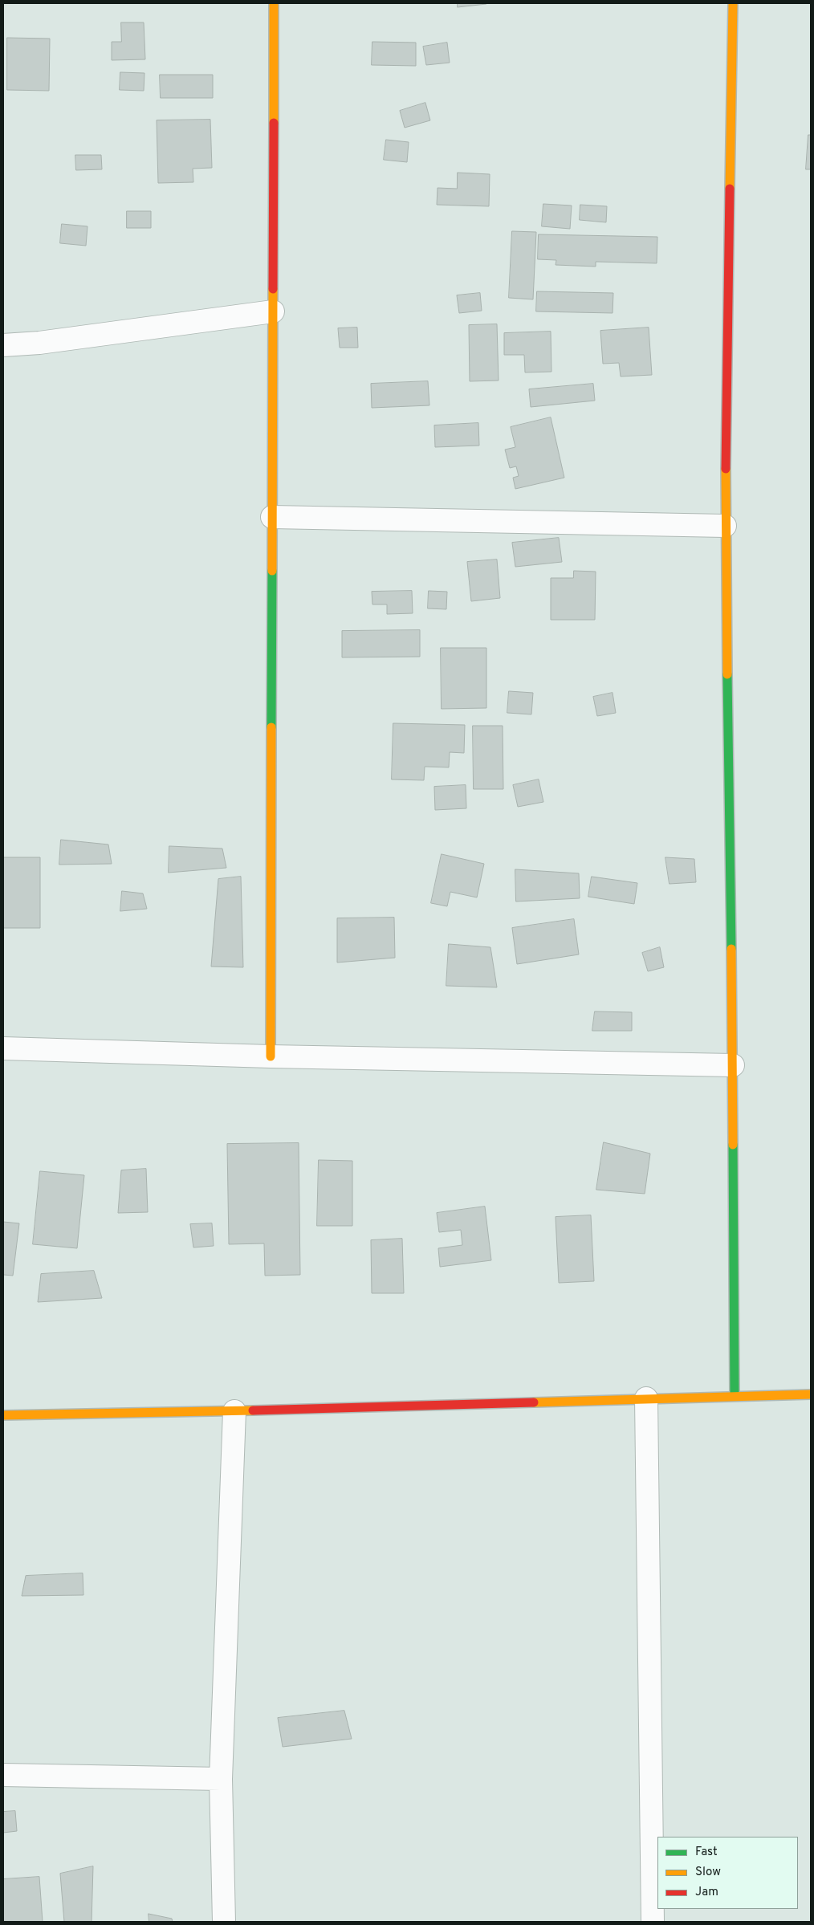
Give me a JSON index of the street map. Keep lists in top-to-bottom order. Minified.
{"legend":["Fast","Slow","Jam"]}
